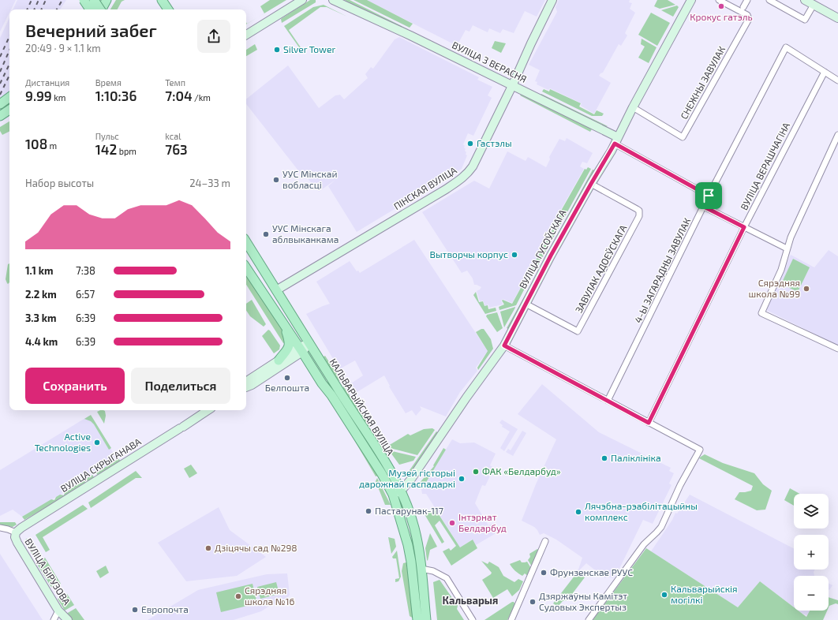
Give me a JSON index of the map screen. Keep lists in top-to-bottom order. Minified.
{"streets":{"main road":["КАЛЬВАРЫЙСКАЯ ВУЛІЦА"],"street":["ВУЛІЦА 3 ВЕРАСНЯ","СНЕЖНЫ ЗАВУЛАК","ВУЛІЦА ВЕРАШЧАГІНА","ПІНСКАЯ ВУЛІЦА","ВУЛІЦА ГУСОЎСКАГА","ЗАВУЛАК АДОЕЎСКАГА","4-Ы ЗАГАРАДНЫ ЗАВУЛАК","ВУЛІЦА СКРЫГАНАВА","ВУЛІЦА БІРУЗОВА"]},"crossings":[["ВУЛІЦА 3 ВЕРАСНЯ","ПІНСКАЯ ВУЛІЦА"],["ВУЛІЦА 3 ВЕРАСНЯ","ВУЛІЦА ГУСОЎСКАГА"],["ВУЛІЦА 3 ВЕРАСНЯ","4-Ы ЗАГАРАДНЫ ЗАВУЛАК"],["СНЕЖНЫ ЗАВУЛАК","ВУЛІЦА ГУСОЎСКАГА"],["ВУЛІЦА ВЕРАШЧАГІНА","4-Ы ЗАГАРАДНЫ ЗАВУЛАК"],["ПІНСКАЯ ВУЛІЦА","КАЛЬВАРЫЙСКАЯ ВУЛІЦА"],["ВУЛІЦА ГУСОЎСКАГА","ЗАВУЛАК АДОЕЎСКАГА"],["ВУЛІЦА ГУСОЎСКАГА","КАЛЬВАРЫЙСКАЯ ВУЛІЦА"],["ВУЛІЦА СКРЫГАНАВА","ВУЛІЦА БІРУЗОВА"]],"districts":["Кальварыя"],"places":["Крокус гатэль","Silver Tower","Гастэлы","УУС Мінскай вобласці","УУС Мінскага аблвыканкама","Вытворчы корпус","Сярэдняя школа №99","Белпошта","Active Technologies","Паліклініка","ФАК «Белдарбуд»","Музей гісторыі дарожнай гаспадаркі","Пастарунак-117","Лячэбна-рэабілітацыйны комплекс","Інтэрнат Белдарбуд","Дзіцячы сад №298","Фрунзенскае РУУС","Кальварыйскія могілкі","Сярэдняя школа №16","Дзяржаўны Камітэт Судовых Экспертыз","Европочта"],"page":{"heading":["Вечерний забег","20:49 · 9 × 1.1 km"],"stats":[["Дистанция","9.99 km"],["Время","1:10:36"],["Темп","7:04 /km"],["108 m"],["Пульс","142 bpm"],["kcal","763"]],"chart":["Набор высоты","24–33 m"],"list":[{"name":"1.1 km","note":"7:38"},{"name":"2.2 km","note":"6:57"},{"name":"3.3 km","note":"6:39"},{"name":"4.4 km","note":"6:39"}],"buttons":["Сохранить","Поделиться"],"map_buttons":["+","−"]}}
